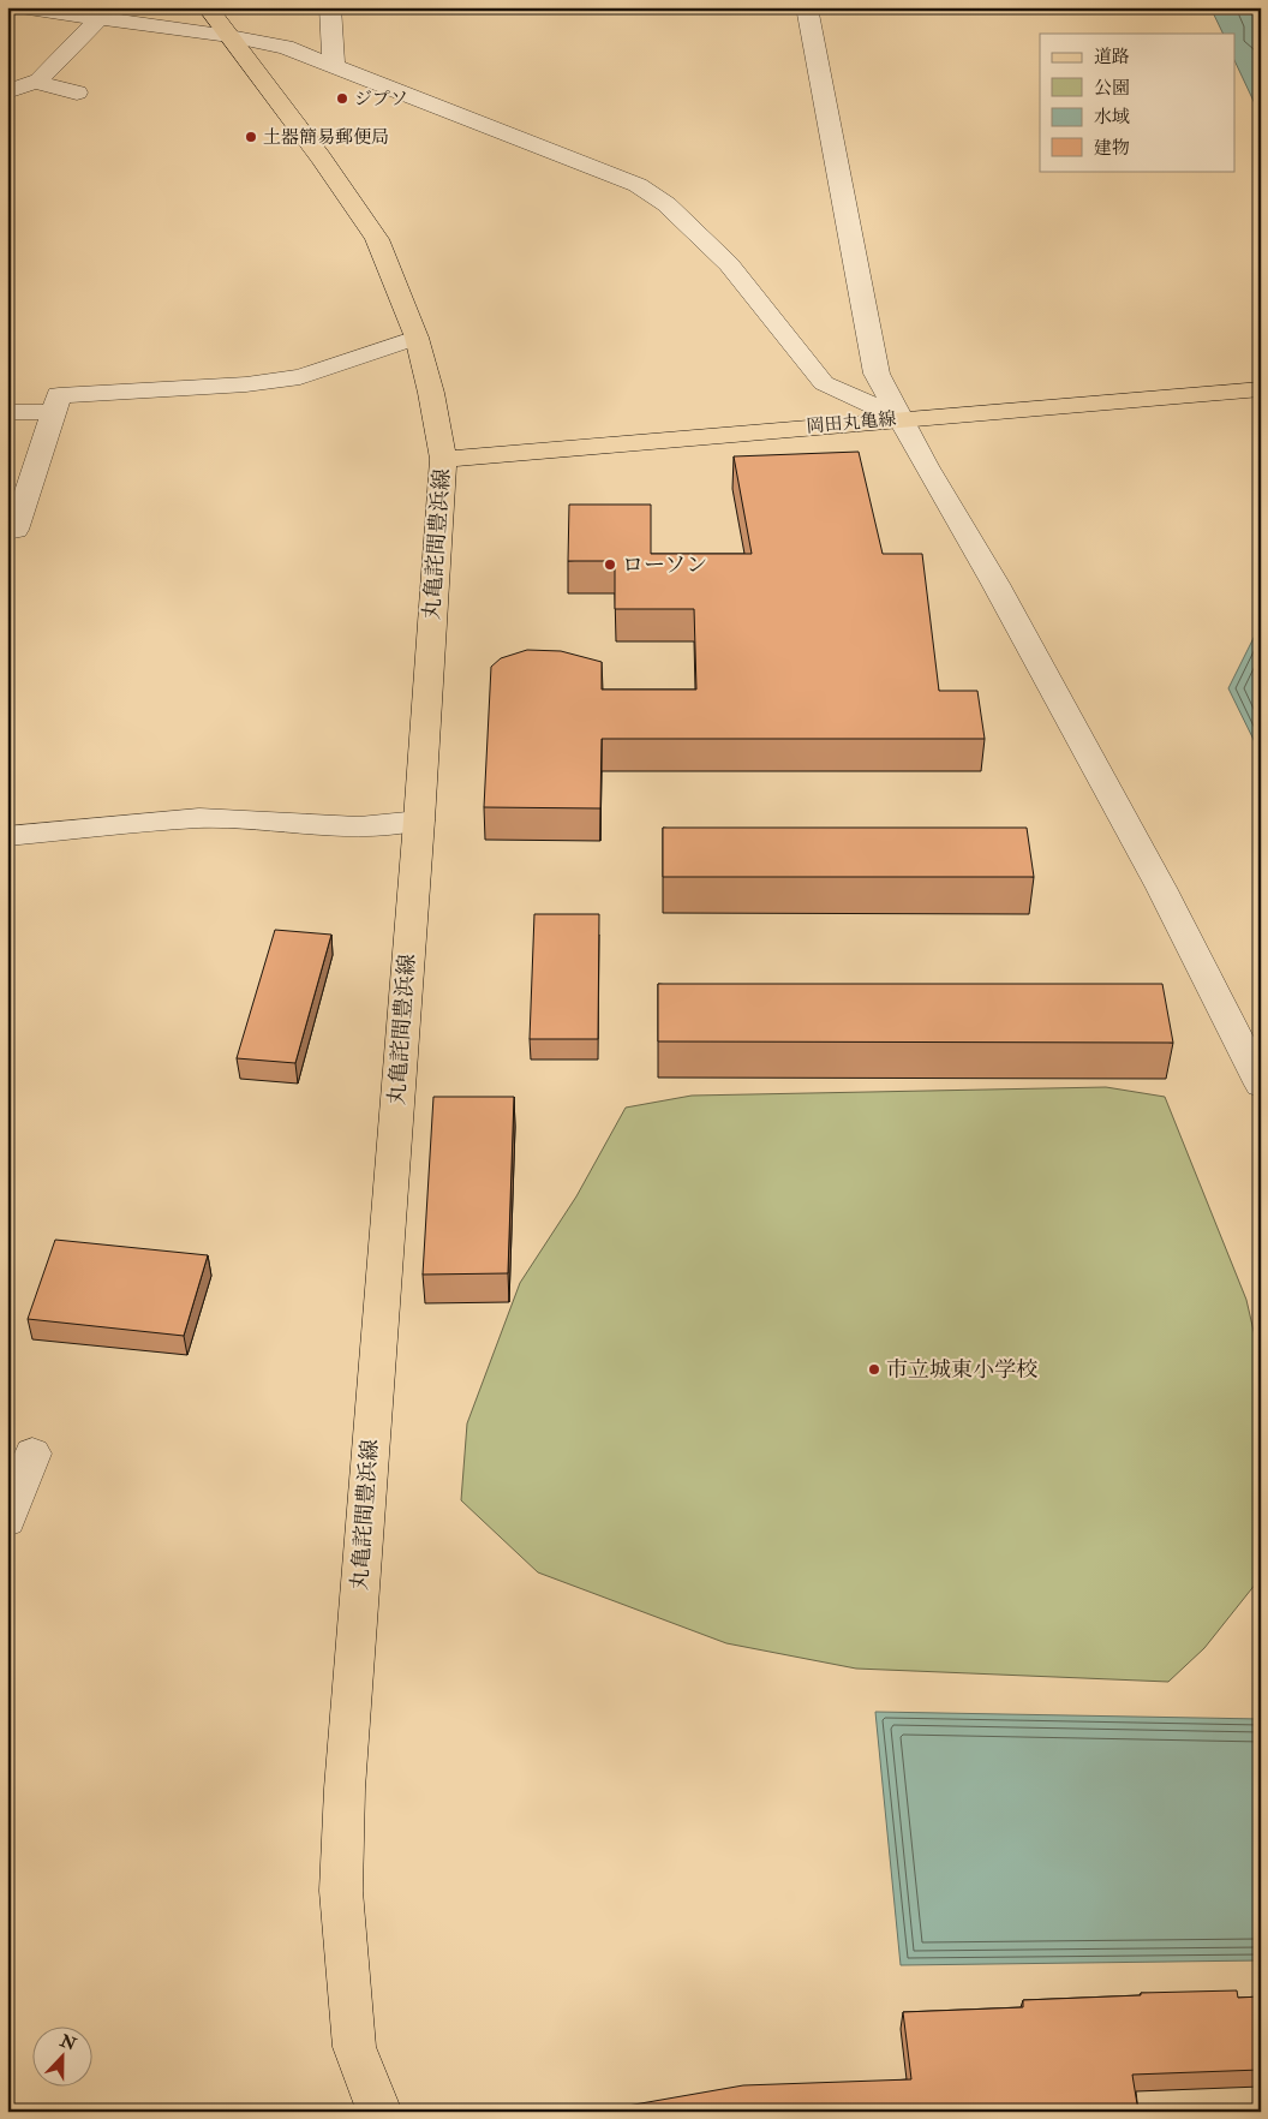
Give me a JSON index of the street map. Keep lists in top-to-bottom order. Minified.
{"streets":{"main road":["岡田丸亀線","丸亀詫間豊浜線"]},"crossings":[["岡田丸亀線","丸亀詫間豊浜線"]],"places":["ジプソ","土器簡易郵便局","ローソン","市立城東小学校"],"legend":["道路","公園","水域","建物"],"north":"top"}
